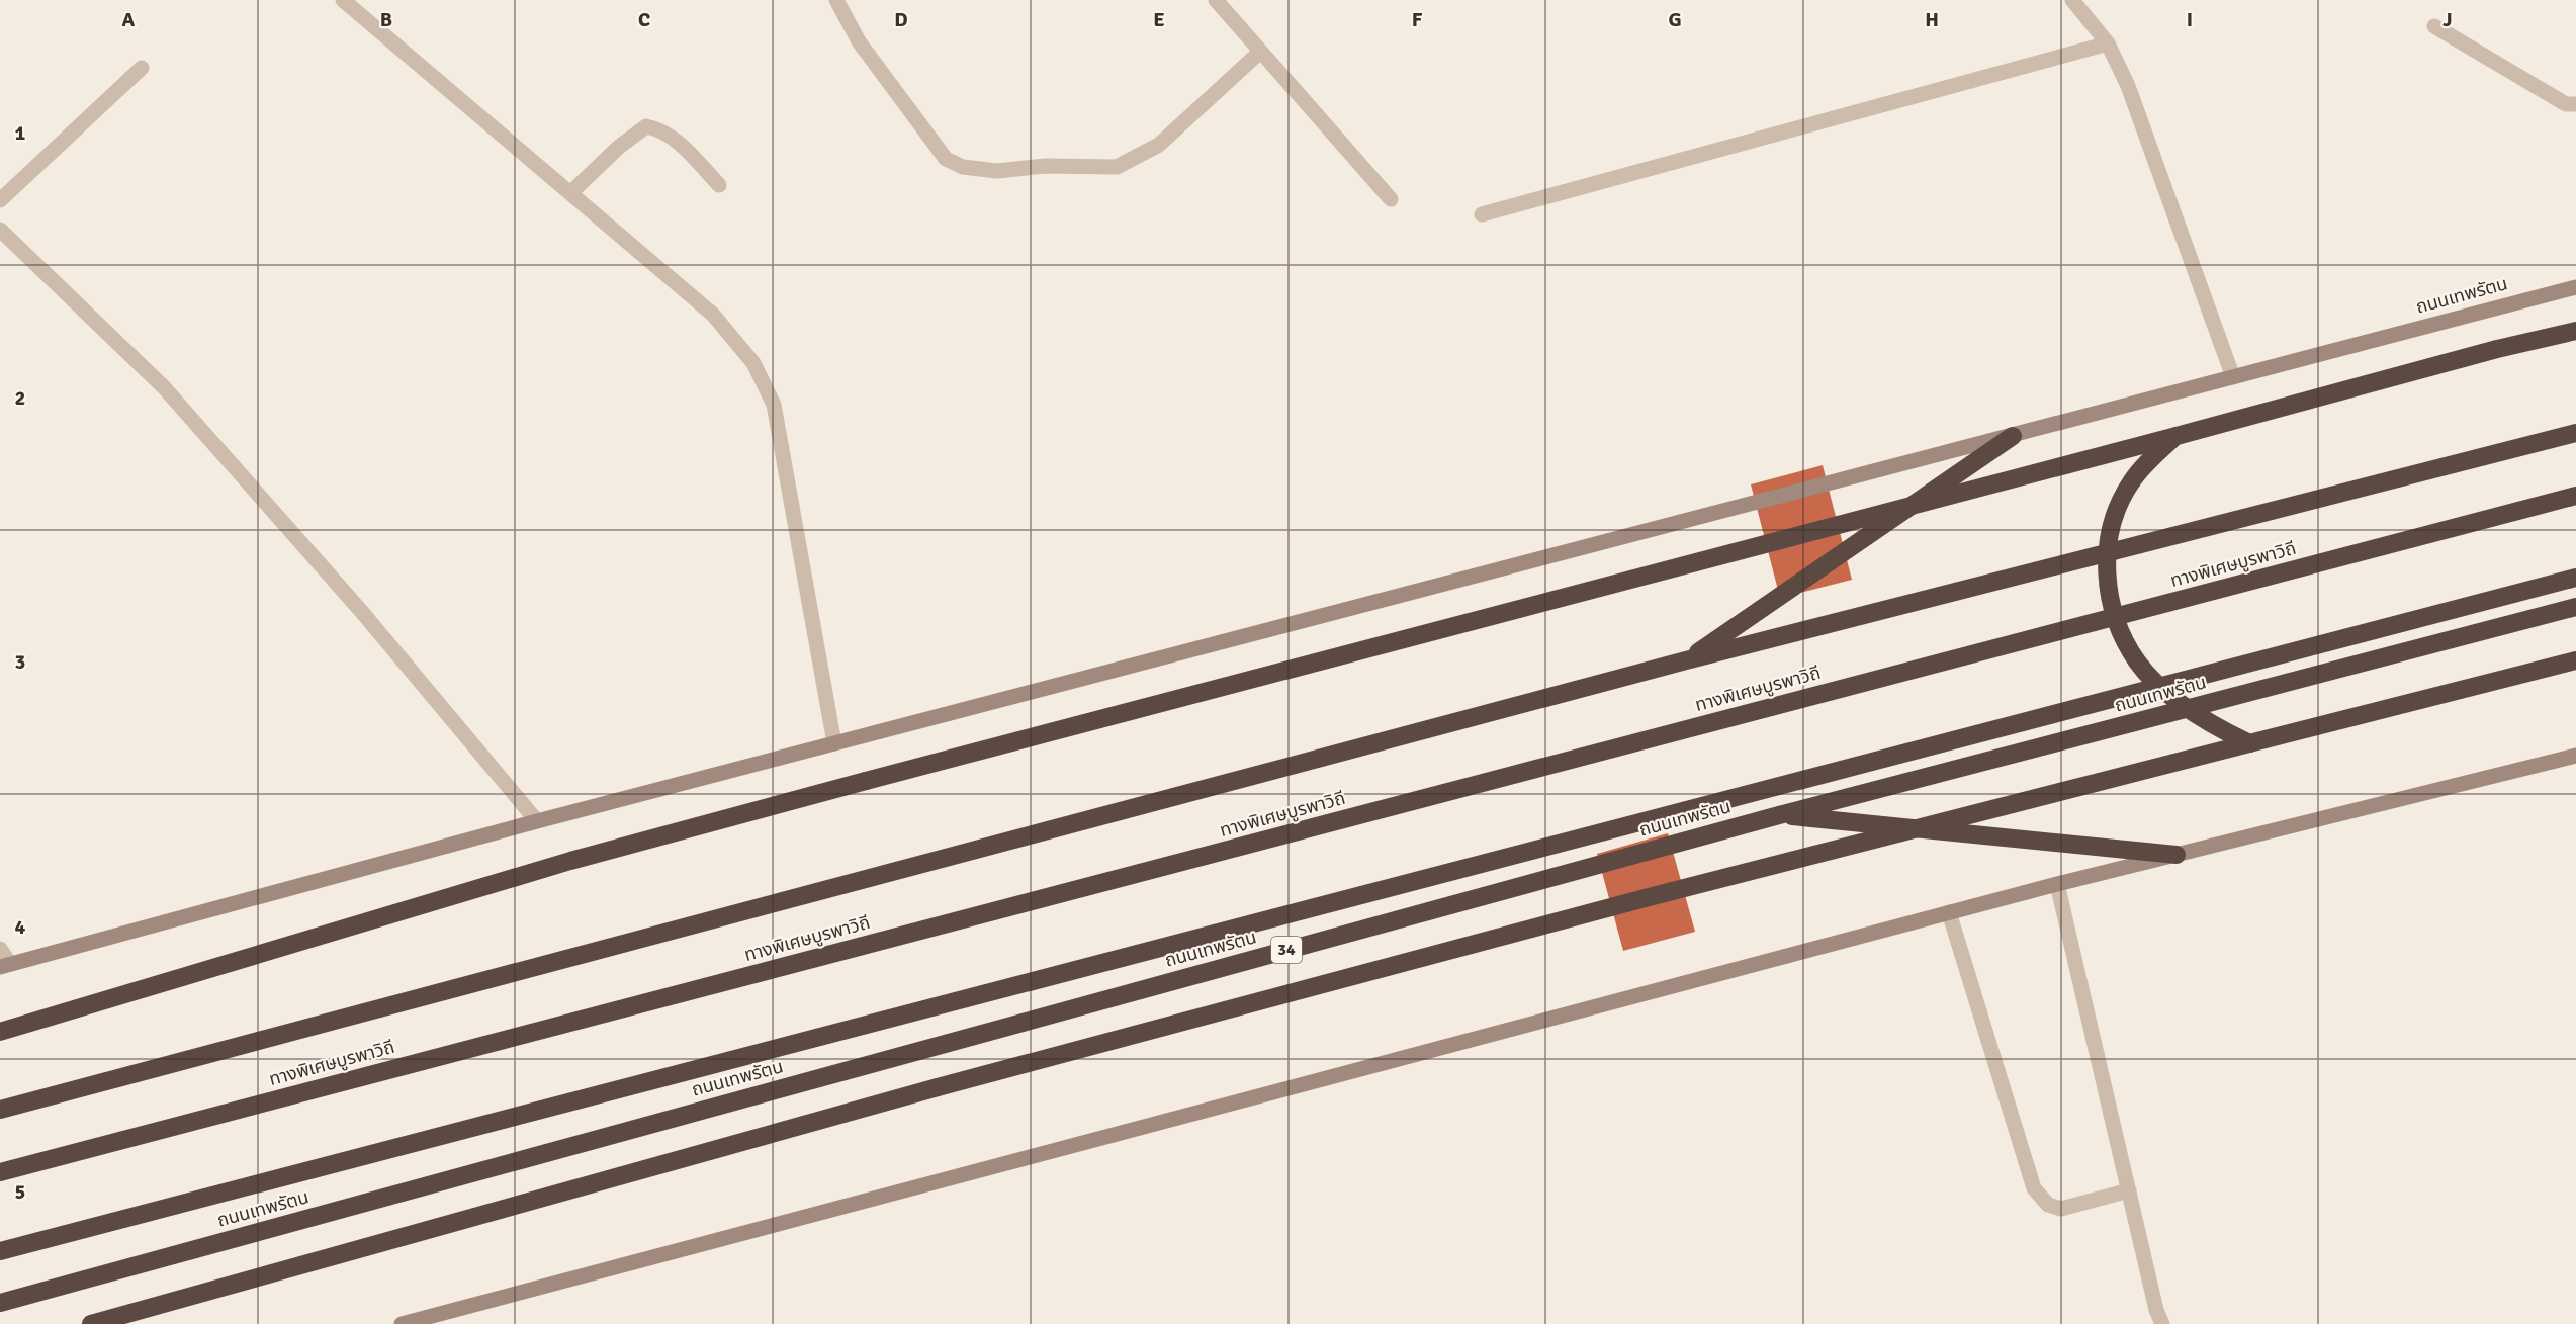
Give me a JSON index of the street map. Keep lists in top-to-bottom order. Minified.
{"streets":{"highway":["ถนนเทพรัตน","ทางพิเศษบูรพาวิถี","34"]},"grid":{"columns":["A","B","C","D","E","F","G","H","I","J"],"rows":["1","2","3","4","5"]}}
